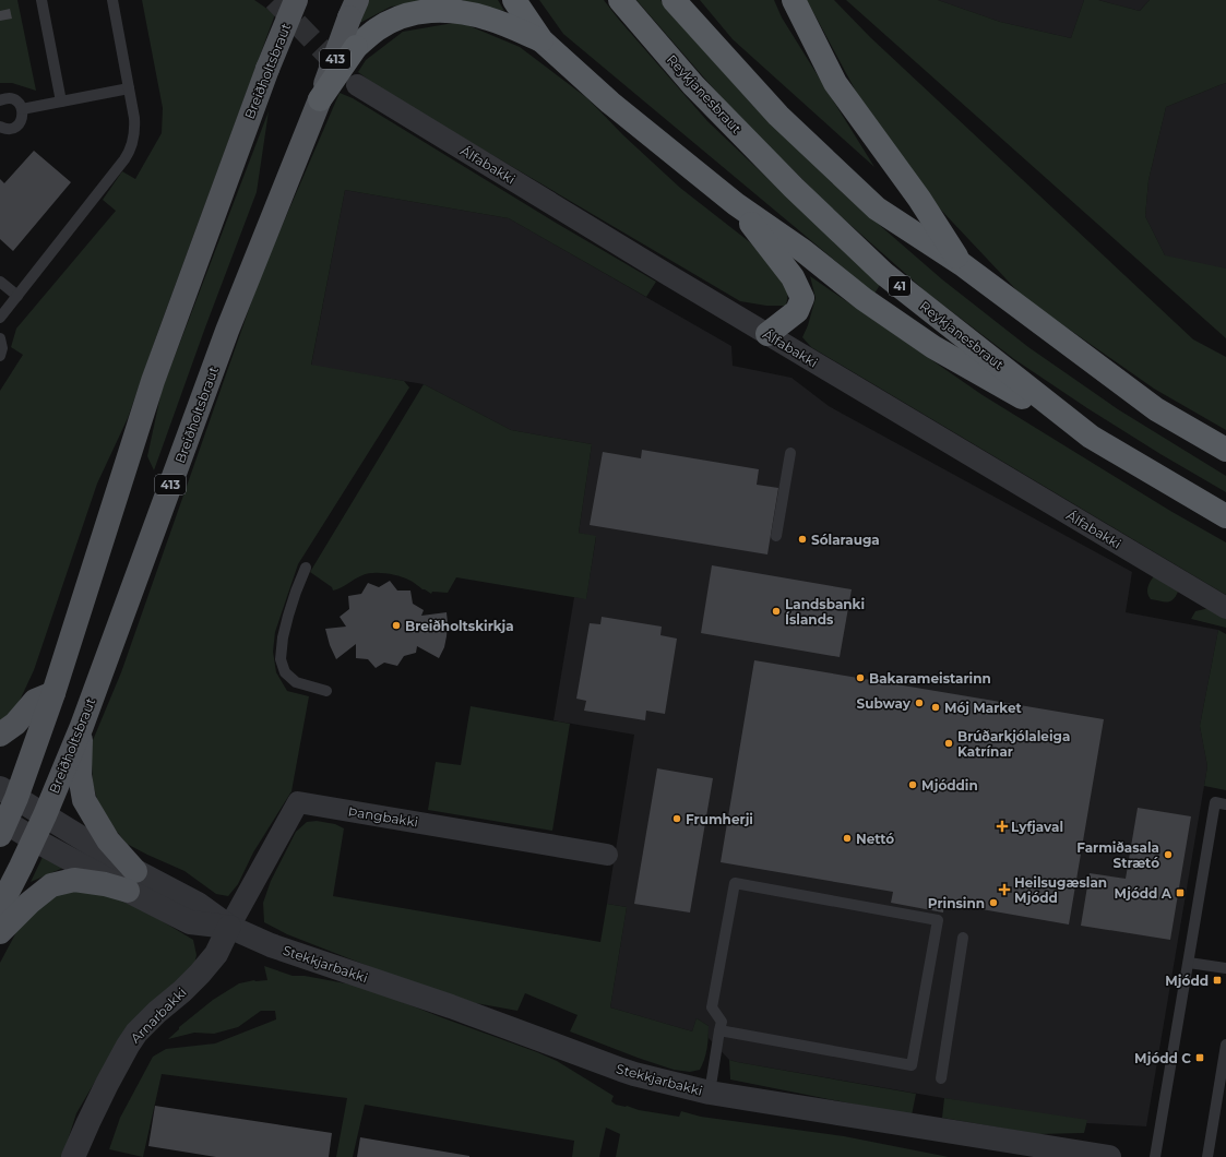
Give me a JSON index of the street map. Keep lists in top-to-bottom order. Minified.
{"streets":{"highway":["Reykjanesbraut","41"],"main road":["413","Breiðholtsbraut"],"street":["Álfabakki","Þangbakki","Stekkjarbakki","Arnarbakki"]},"crossings":[["Breiðholtsbraut","Stekkjarbakki"],["Þangbakki","Stekkjarbakki"],["Þangbakki","Arnarbakki"],["Stekkjarbakki","Arnarbakki"]],"places":{"other":["Sólarauga","Landsbanki Íslands","Breiðholtskirkja","Bakarameistarinn","Subway","Mój Market","Brúðarkjólaleiga Katrínar","Mjóddin","Frumherji","Nettó","Farmiðasala Strætó","Prinsinn"],"health":["Lyfjaval","Heilsugæslan Mjódd"],"transit":["Mjódd A","Mjódd","Mjódd C"]}}
